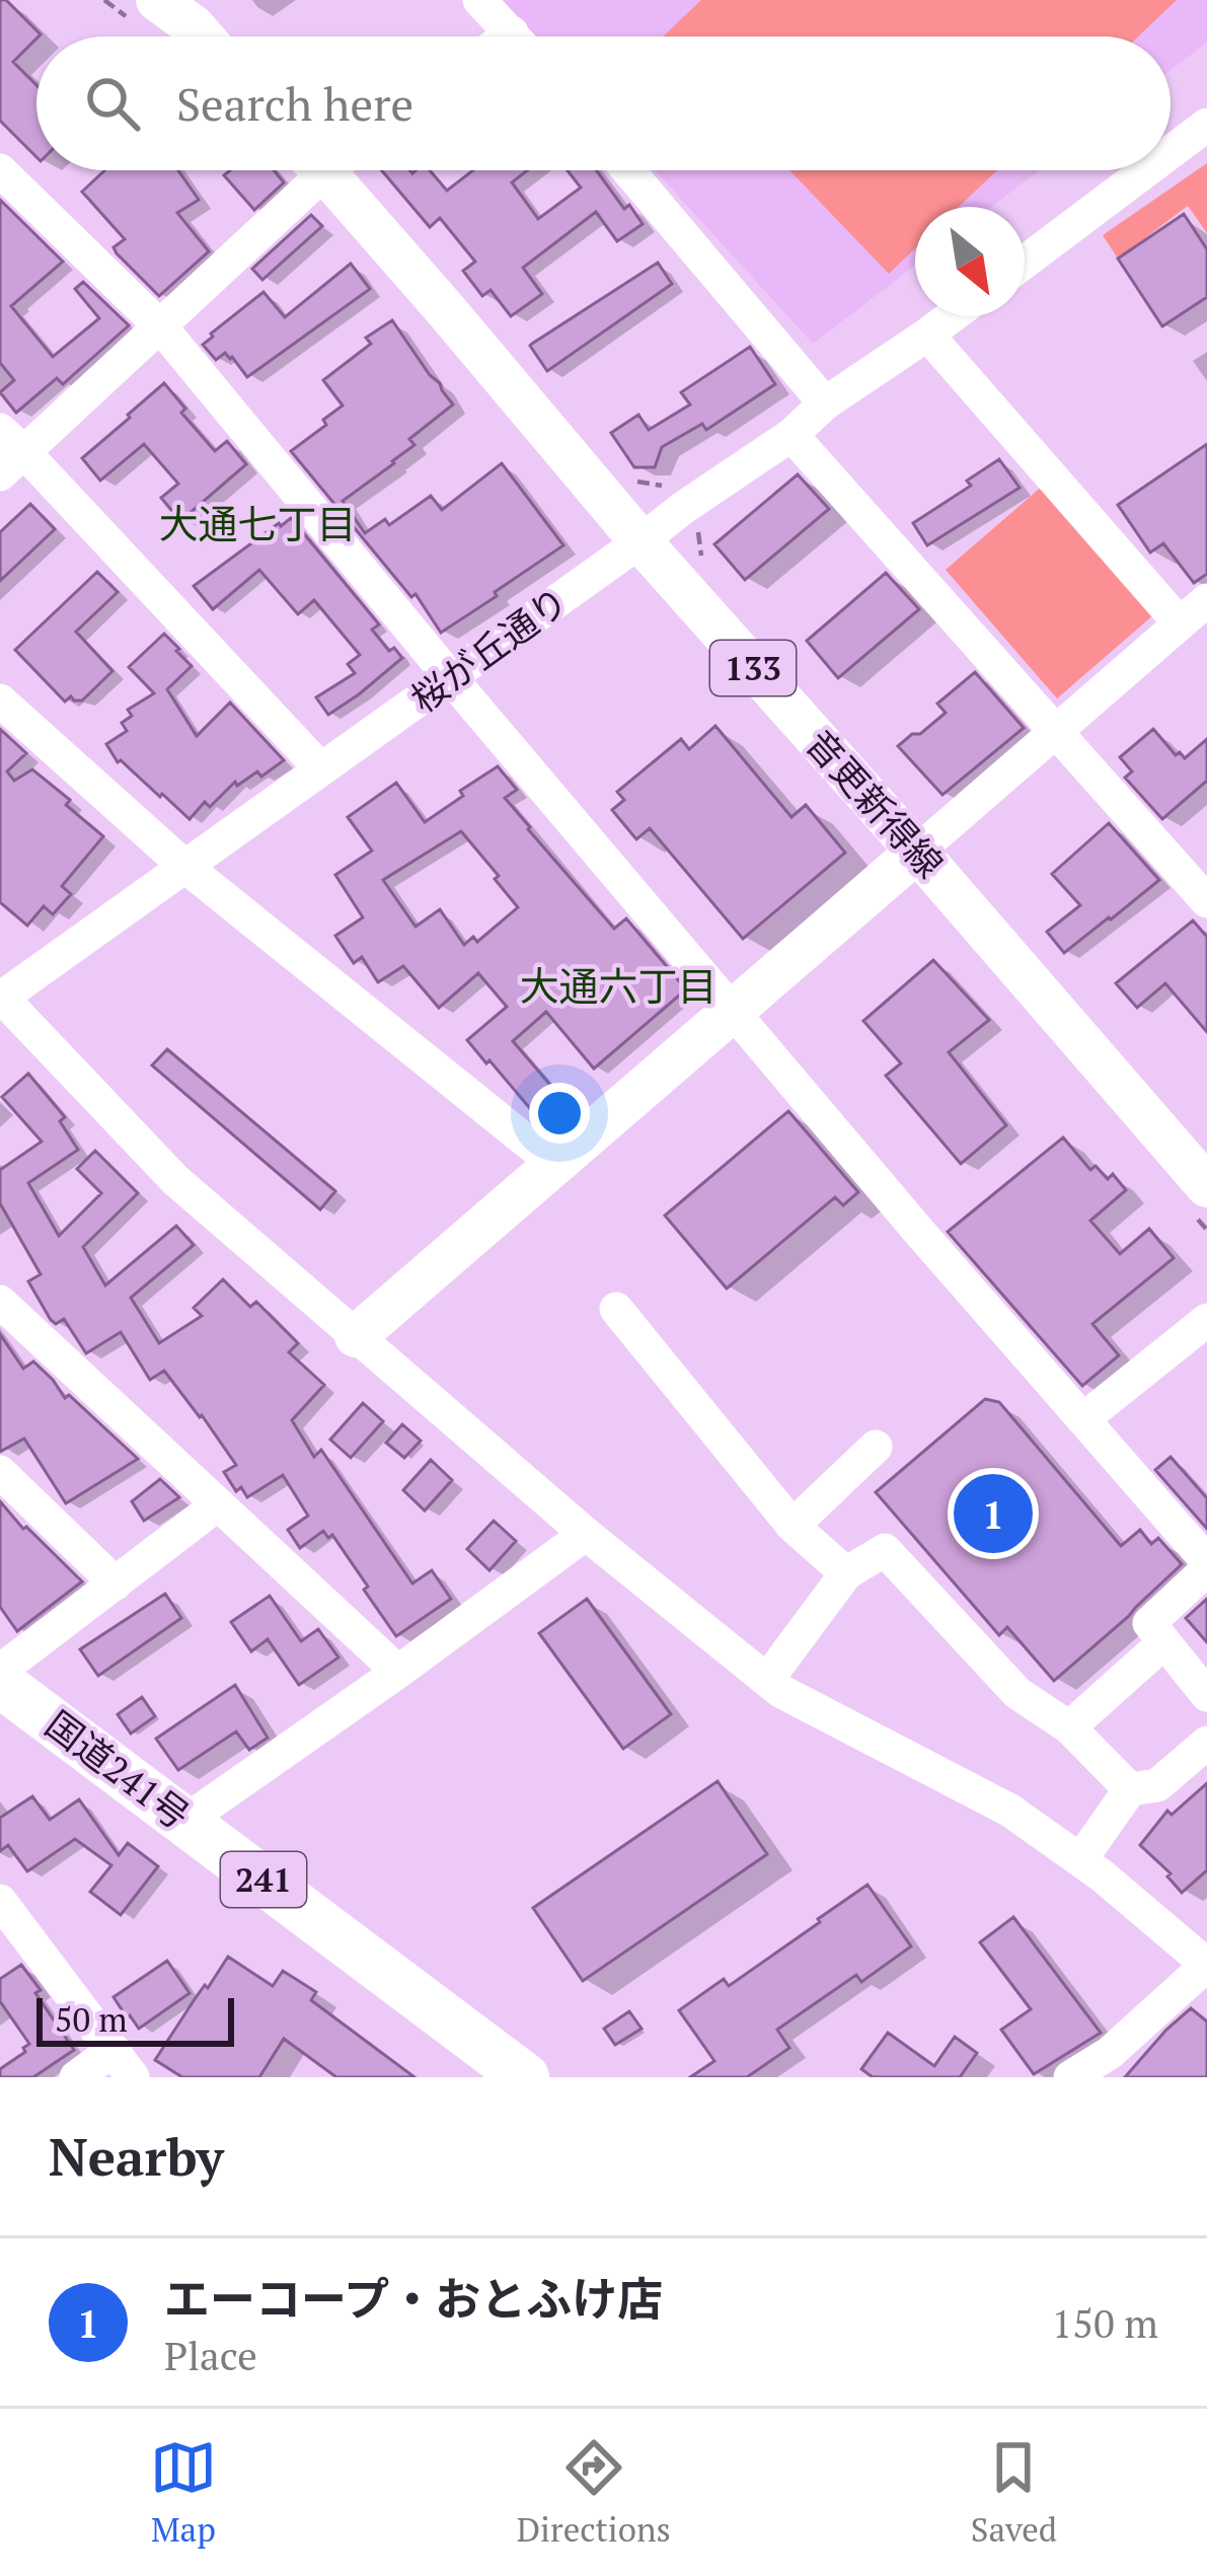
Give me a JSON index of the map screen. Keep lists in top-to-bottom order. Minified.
{"streets":{"highway":["国道241号","241"],"main road":["133","音更新得線"],"street":["桜が丘通り"]},"crossings":[["桜が丘通り","音更新得線"]],"districts":["大通七丁目","大通六丁目"],"scale_bar":"50 m","north":"bottom right","page":{"search":"Search here","pins":"1","scale":"50 m","heading":"Nearby","list":[{"mark":"1","name":"エーコープ・おとふけ店","note":"Place","value":"150 m"}],"nav":["Map","Directions","Saved"]}}
